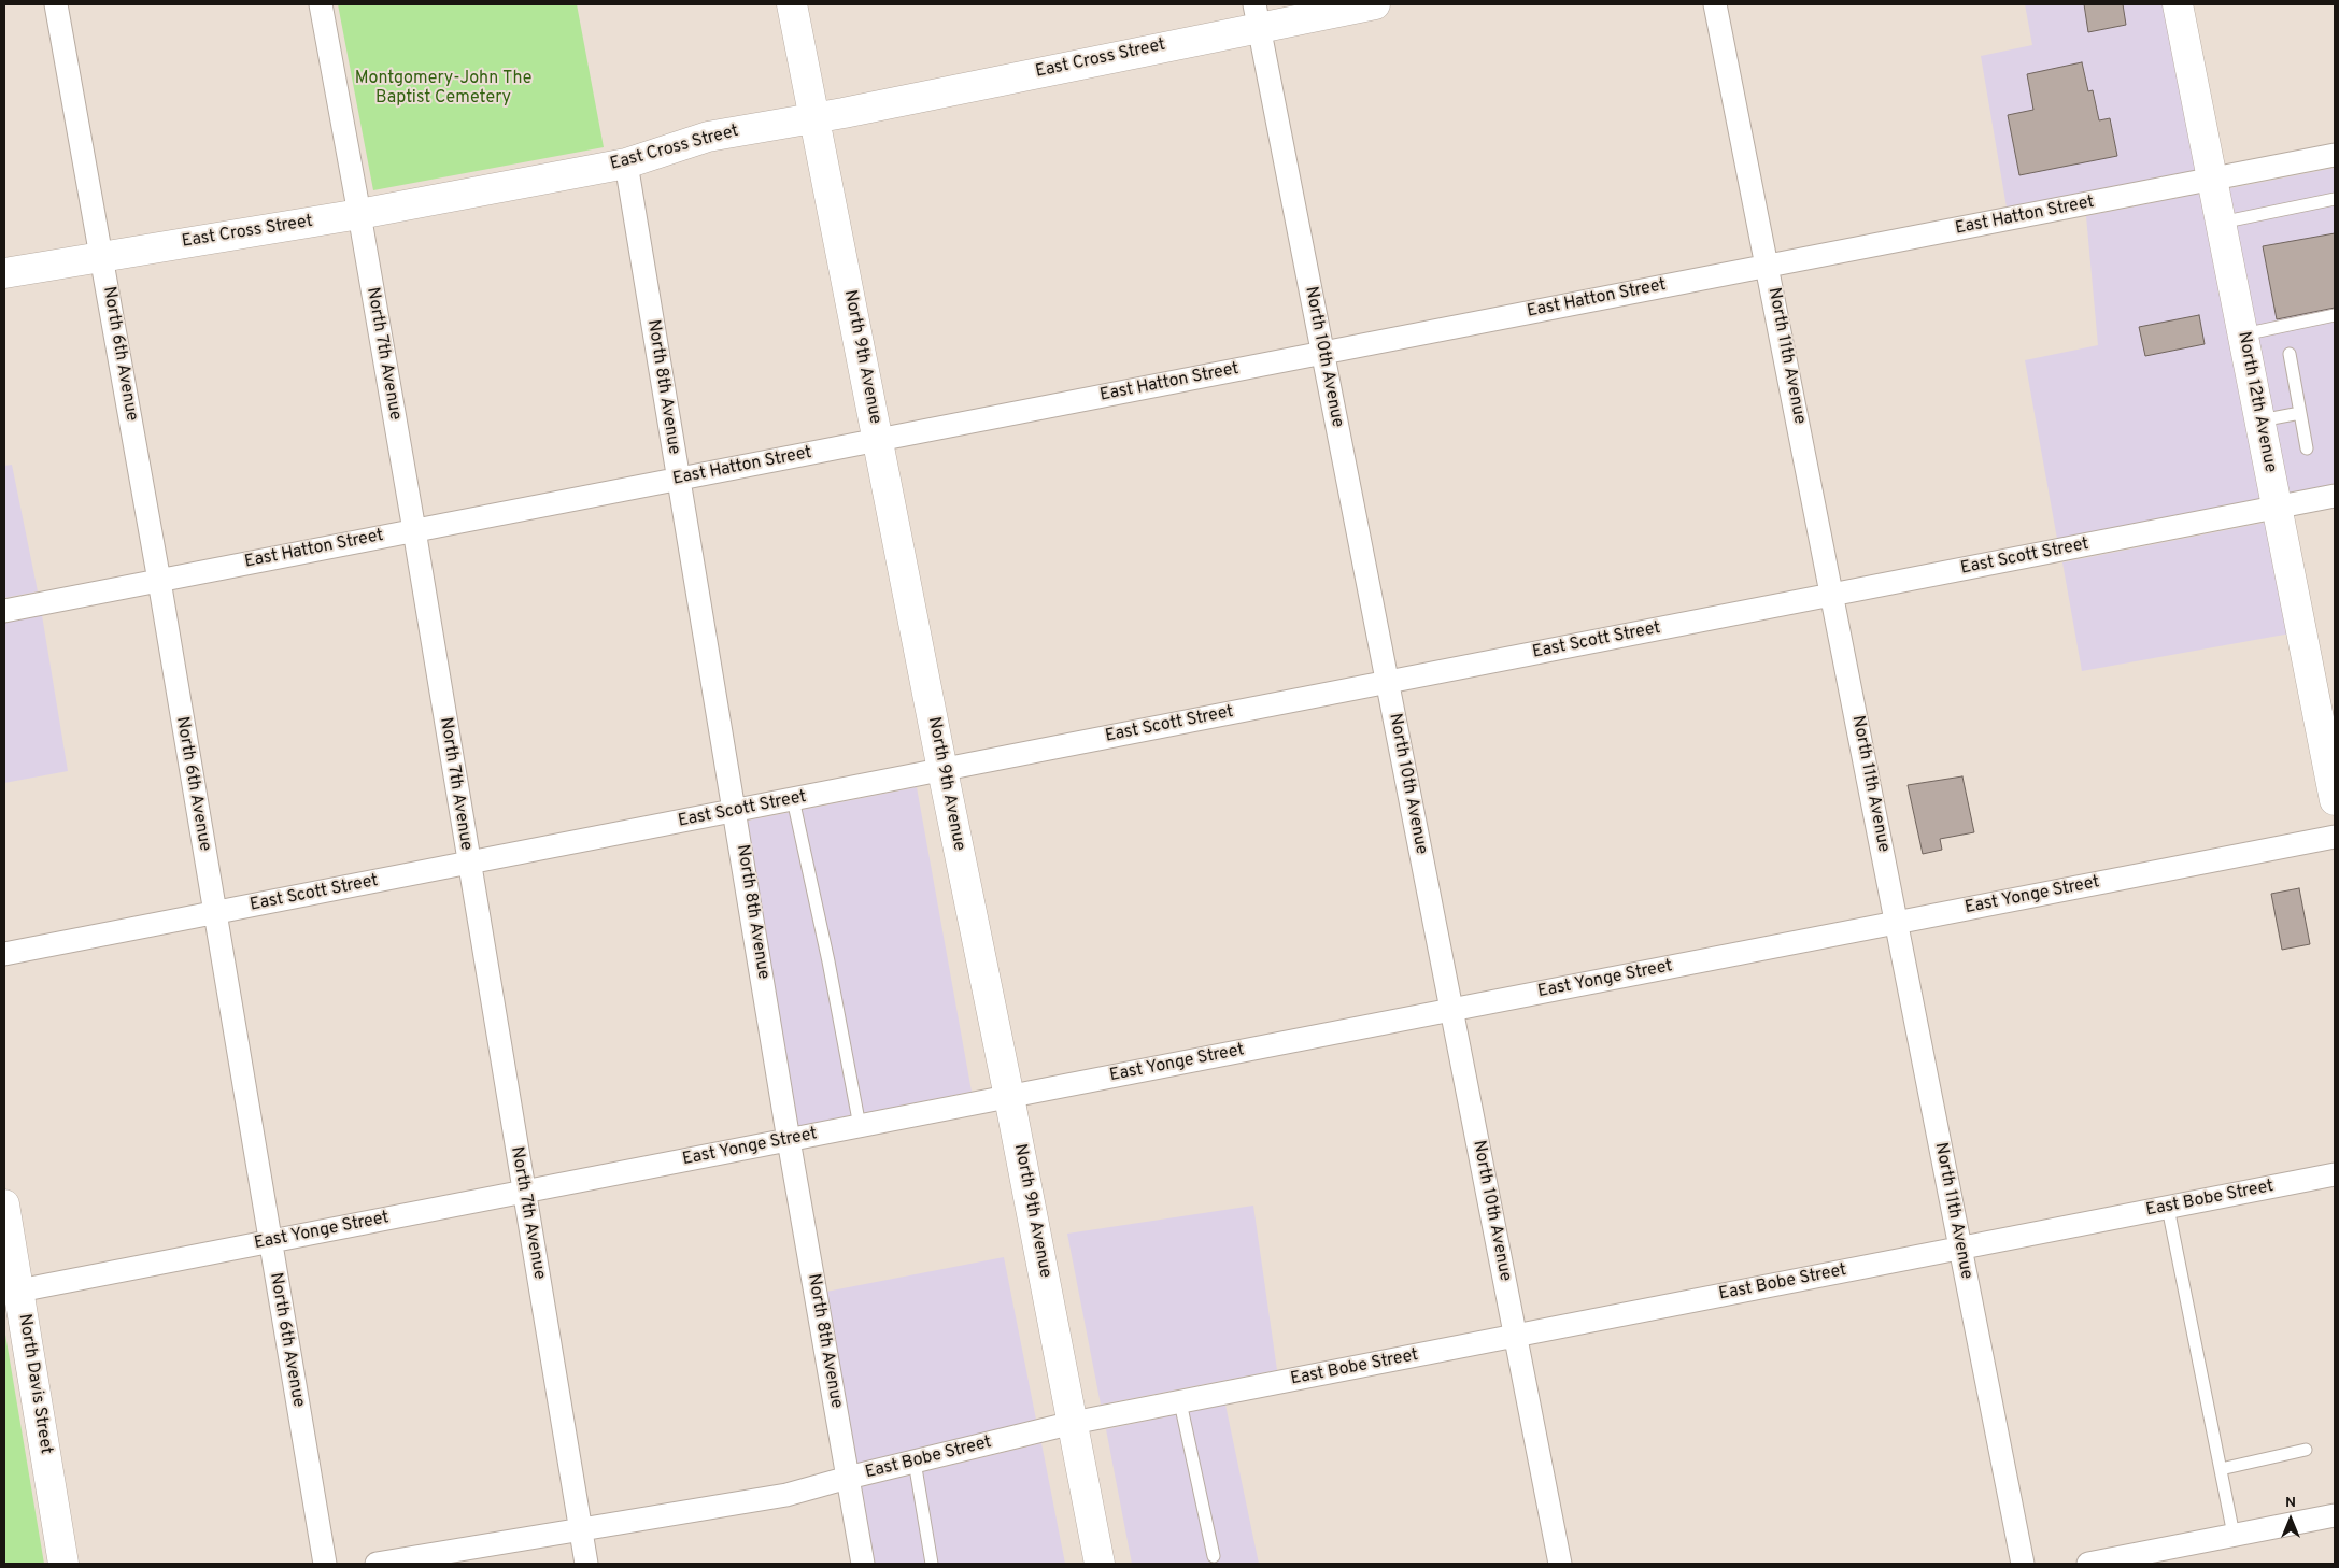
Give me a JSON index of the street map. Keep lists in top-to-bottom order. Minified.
{"streets":{"street":["East Cross Street","East Hatton Street","North 6th Avenue","North 7th Avenue","North 11th Avenue","North 9th Avenue","North 10th Avenue","North 8th Avenue","North 12th Avenue","East Scott Street","East Yonge Street","East Bobe Street","North Davis Street"]},"crossings":[["East Cross Street","North 6th Avenue"],["East Cross Street","North 7th Avenue"],["East Cross Street","North 9th Avenue"],["East Cross Street","North 10th Avenue"],["East Cross Street","North 8th Avenue"],["East Hatton Street","North 6th Avenue"],["East Hatton Street","North 7th Avenue"],["East Hatton Street","North 11th Avenue"],["East Hatton Street","North 9th Avenue"],["East Hatton Street","North 10th Avenue"],["East Hatton Street","North 8th Avenue"],["East Hatton Street","North 12th Avenue"],["North 6th Avenue","East Scott Street"],["North 6th Avenue","East Yonge Street"],["North 7th Avenue","East Scott Street"],["North 7th Avenue","East Yonge Street"],["North 7th Avenue","East Bobe Street"],["North 11th Avenue","East Scott Street"],["North 11th Avenue","East Yonge Street"],["North 11th Avenue","East Bobe Street"],["North 9th Avenue","East Scott Street"],["North 9th Avenue","East Yonge Street"],["North 9th Avenue","East Bobe Street"],["North 10th Avenue","East Scott Street"],["North 10th Avenue","East Yonge Street"],["North 10th Avenue","East Bobe Street"],["North 8th Avenue","East Scott Street"],["North 8th Avenue","East Yonge Street"],["North 8th Avenue","East Bobe Street"],["North 12th Avenue","East Scott Street"],["East Yonge Street","North Davis Street"]],"parks":["Montgomery-John The Baptist Cemetery"],"north":"top"}
